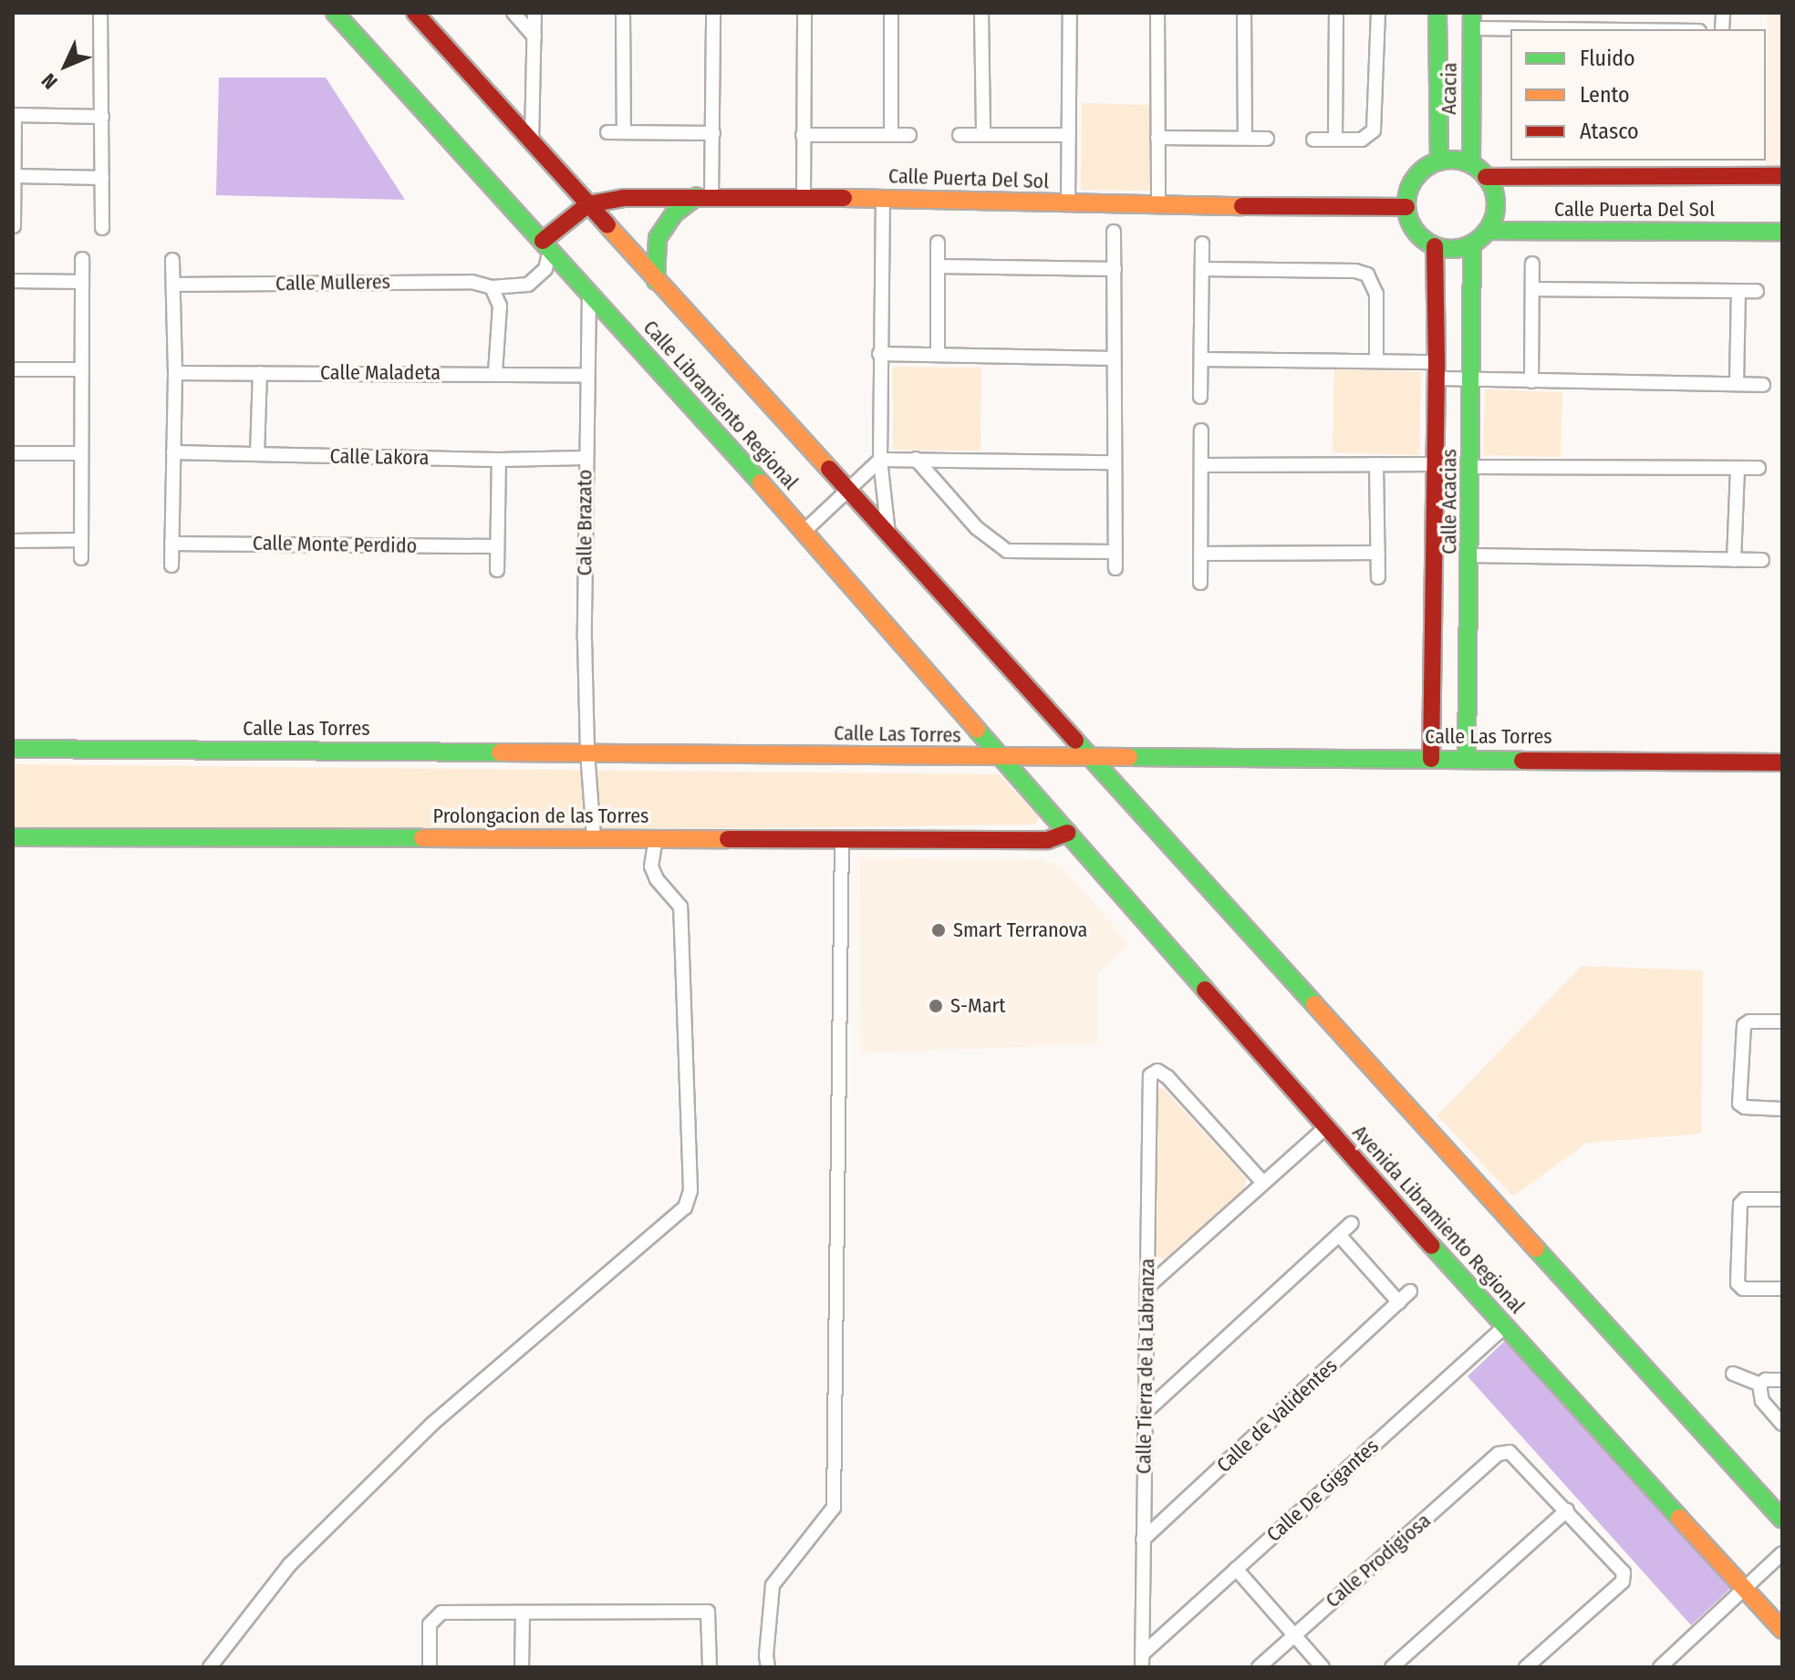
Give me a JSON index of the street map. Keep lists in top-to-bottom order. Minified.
{"streets":{"street":["Acacia","Calle Puerta Del Sol","Calle Mulleres","Calle Maladeta","Calle Libramiento Regional","Calle Lakora","Calle Acacias","Calle Brazato","Calle Monte Perdido","Calle Las Torres","Prolongacion de las Torres","Avenida Libramiento Regional","Calle Tierra de la Labranza","Calle de Validentes","Calle De Gigantes","Calle Prodigiosa"]},"crossings":[["Acacia","Calle Puerta Del Sol"],["Acacia","Calle Acacias"],["Calle Puerta Del Sol","Calle Mulleres"],["Calle Puerta Del Sol","Calle Libramiento Regional"],["Calle Puerta Del Sol","Calle Acacias"],["Calle Mulleres","Calle Libramiento Regional"],["Calle Maladeta","Calle Brazato"],["Calle Libramiento Regional","Calle Brazato"],["Calle Libramiento Regional","Calle Las Torres"],["Calle Libramiento Regional","Prolongacion de las Torres"],["Calle Libramiento Regional","Avenida Libramiento Regional"],["Calle Lakora","Calle Brazato"],["Calle Acacias","Calle Las Torres"],["Calle Brazato","Calle Las Torres"],["Calle Brazato","Prolongacion de las Torres"],["Prolongacion de las Torres","Avenida Libramiento Regional"],["Avenida Libramiento Regional","Calle De Gigantes"],["Calle Tierra de la Labranza","Calle de Validentes"],["Calle Tierra de la Labranza","Calle De Gigantes"]],"places":["Smart Terranova","S-Mart"],"legend":["Fluido","Lento","Atasco"],"north":"bottom left"}
